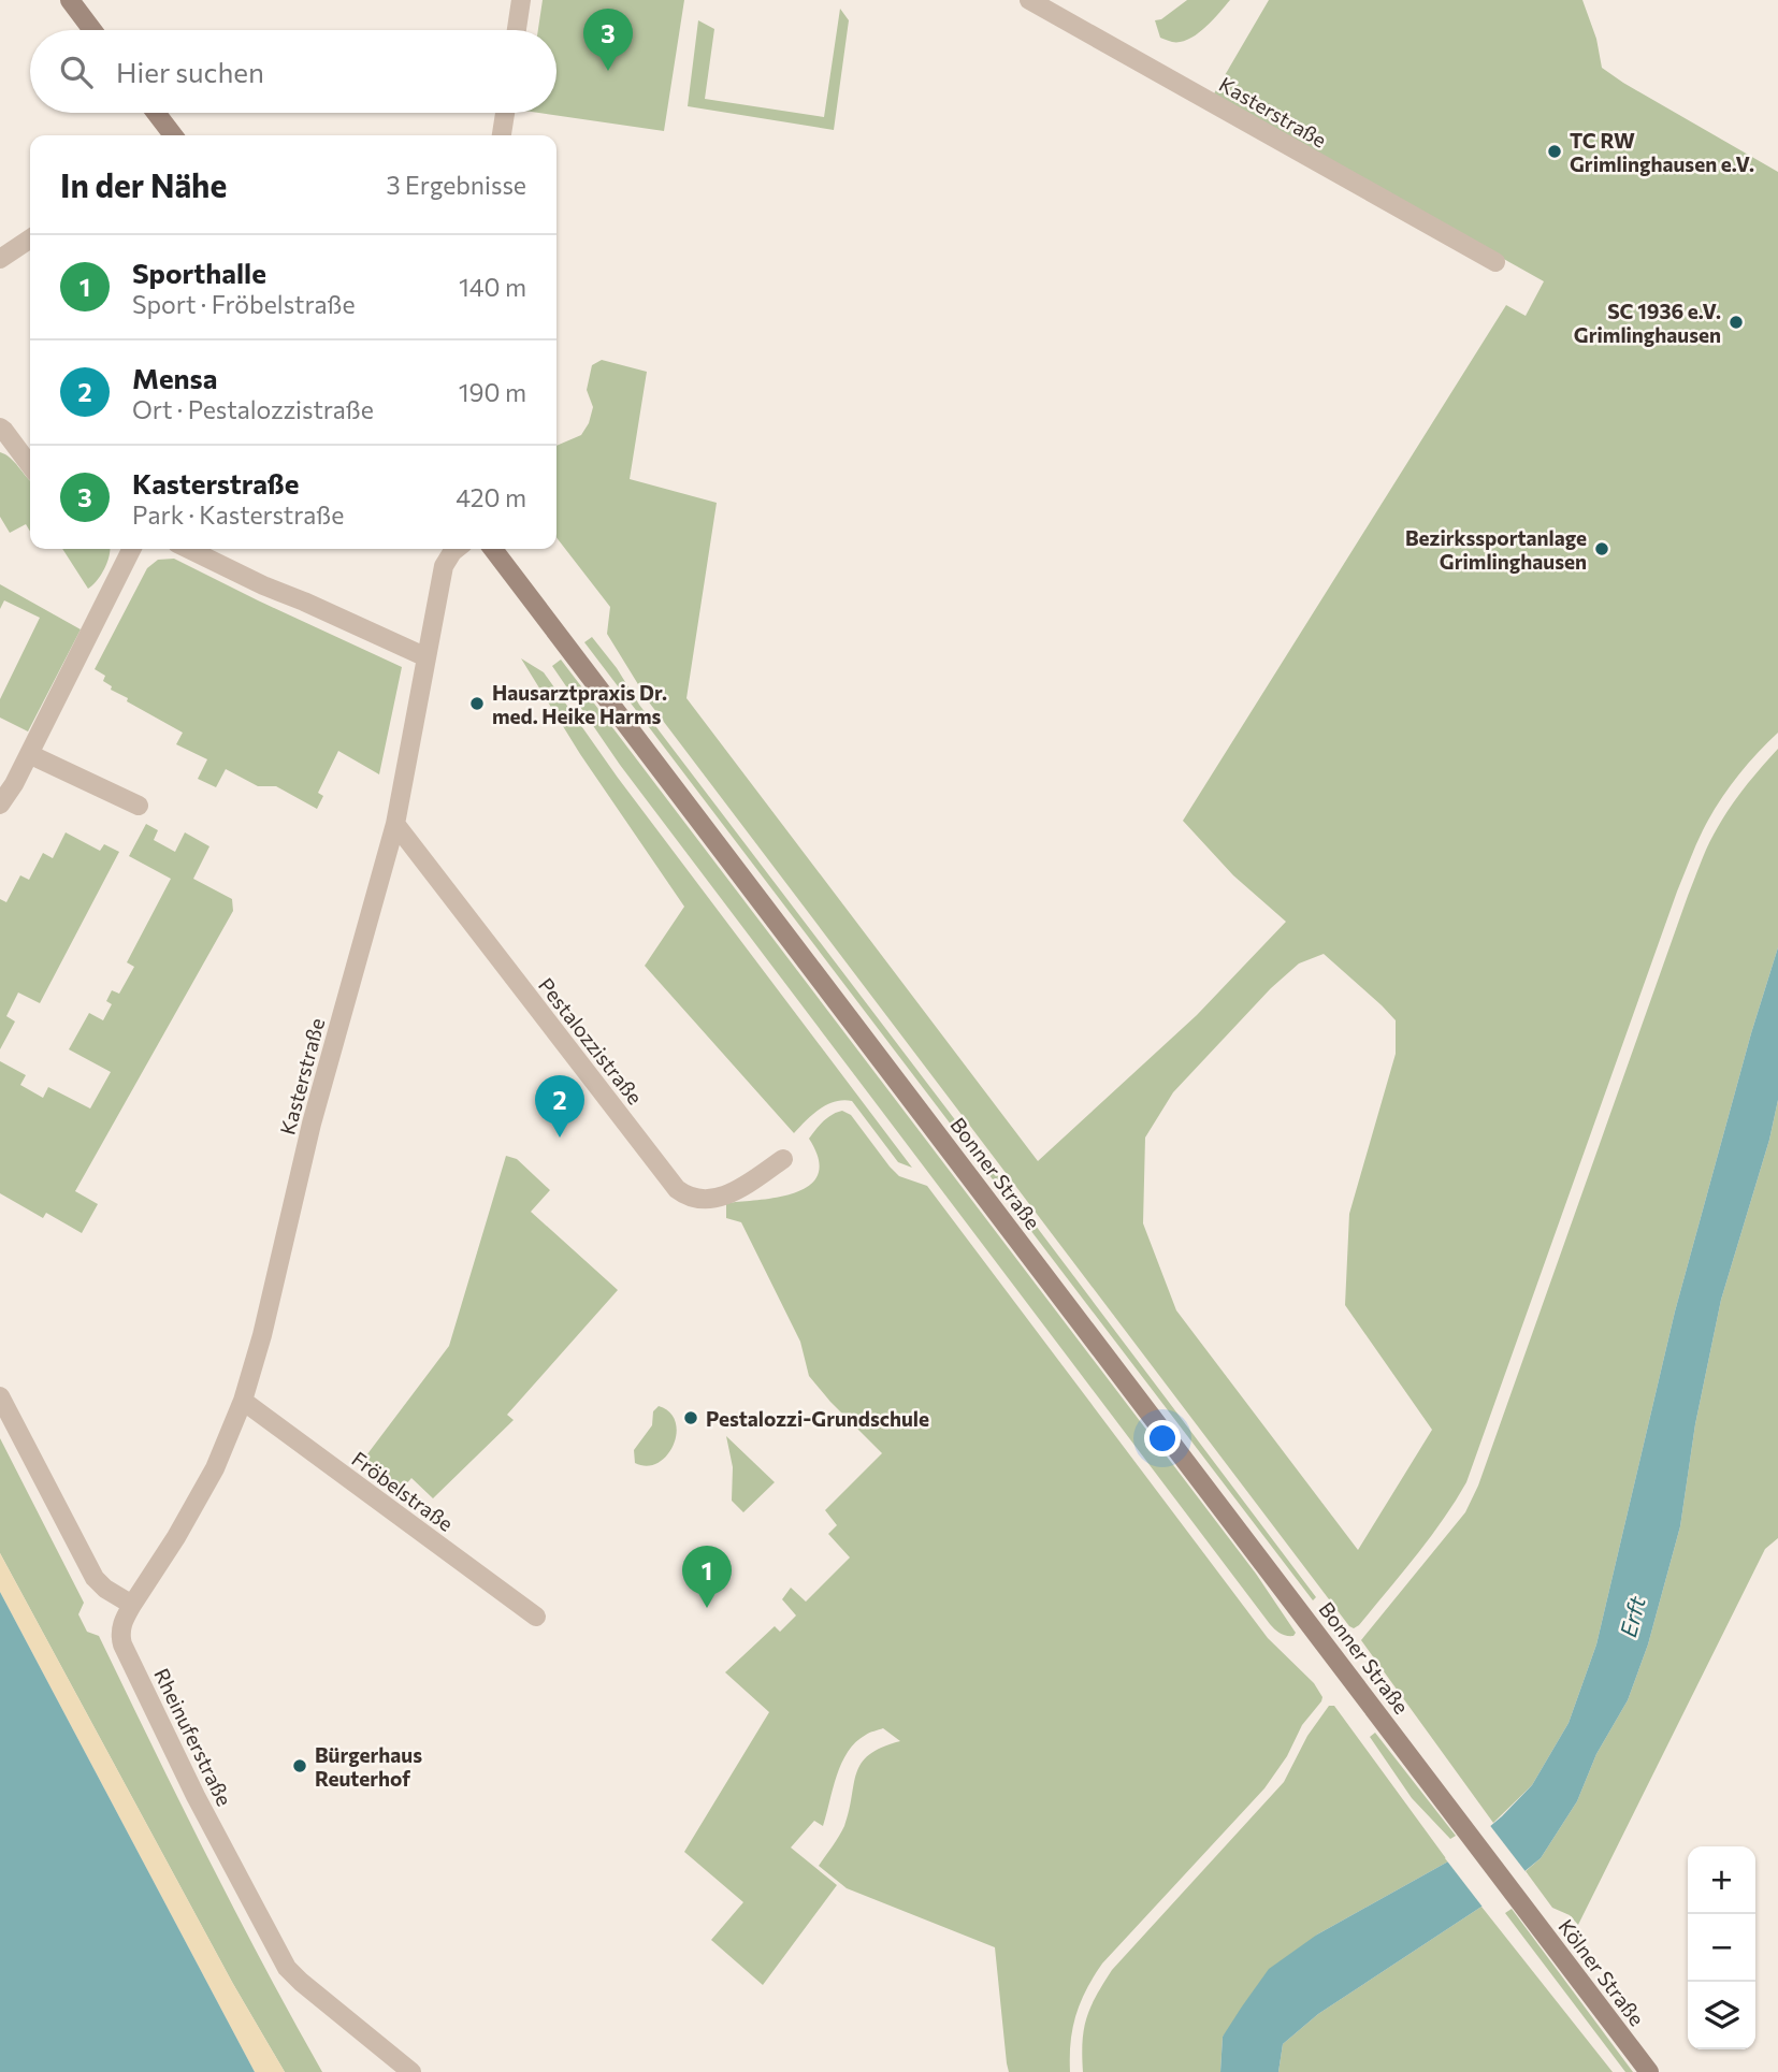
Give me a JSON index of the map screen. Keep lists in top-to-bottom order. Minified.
{"streets":{"main road":["Bonner Straße","Kölner Straße"],"street":["Kasterstraße","Pestalozzistraße","Fröbelstraße","Rheinuferstraße"]},"crossings":[["Kasterstraße","Pestalozzistraße"],["Kasterstraße","Fröbelstraße"],["Kasterstraße","Rheinuferstraße"],["Bonner Straße","Kölner Straße"]],"water":["Erft"],"places":["TC RW Grimlinghausen e.V.","SC 1936 e.V. Grimlinghausen","Bezirkssportanlage Grimlinghausen","Hausarztpraxis Dr. med. Heike Harms","Pestalozzi-Grundschule","Bürgerhaus Reuterhof"],"page":{"pins":["3","2","1"],"search":"Hier suchen","heading":["In der Nähe","3 Ergebnisse"],"list":[{"mark":"1","name":"Sporthalle","note":"Sport · Fröbelstraße","value":"140 m"},{"mark":"2","name":"Mensa","note":"Ort · Pestalozzistraße","value":"190 m"},{"mark":"3","name":"Kasterstraße","note":"Park · Kasterstraße","value":"420 m"}],"map_buttons":["+","−"]}}
